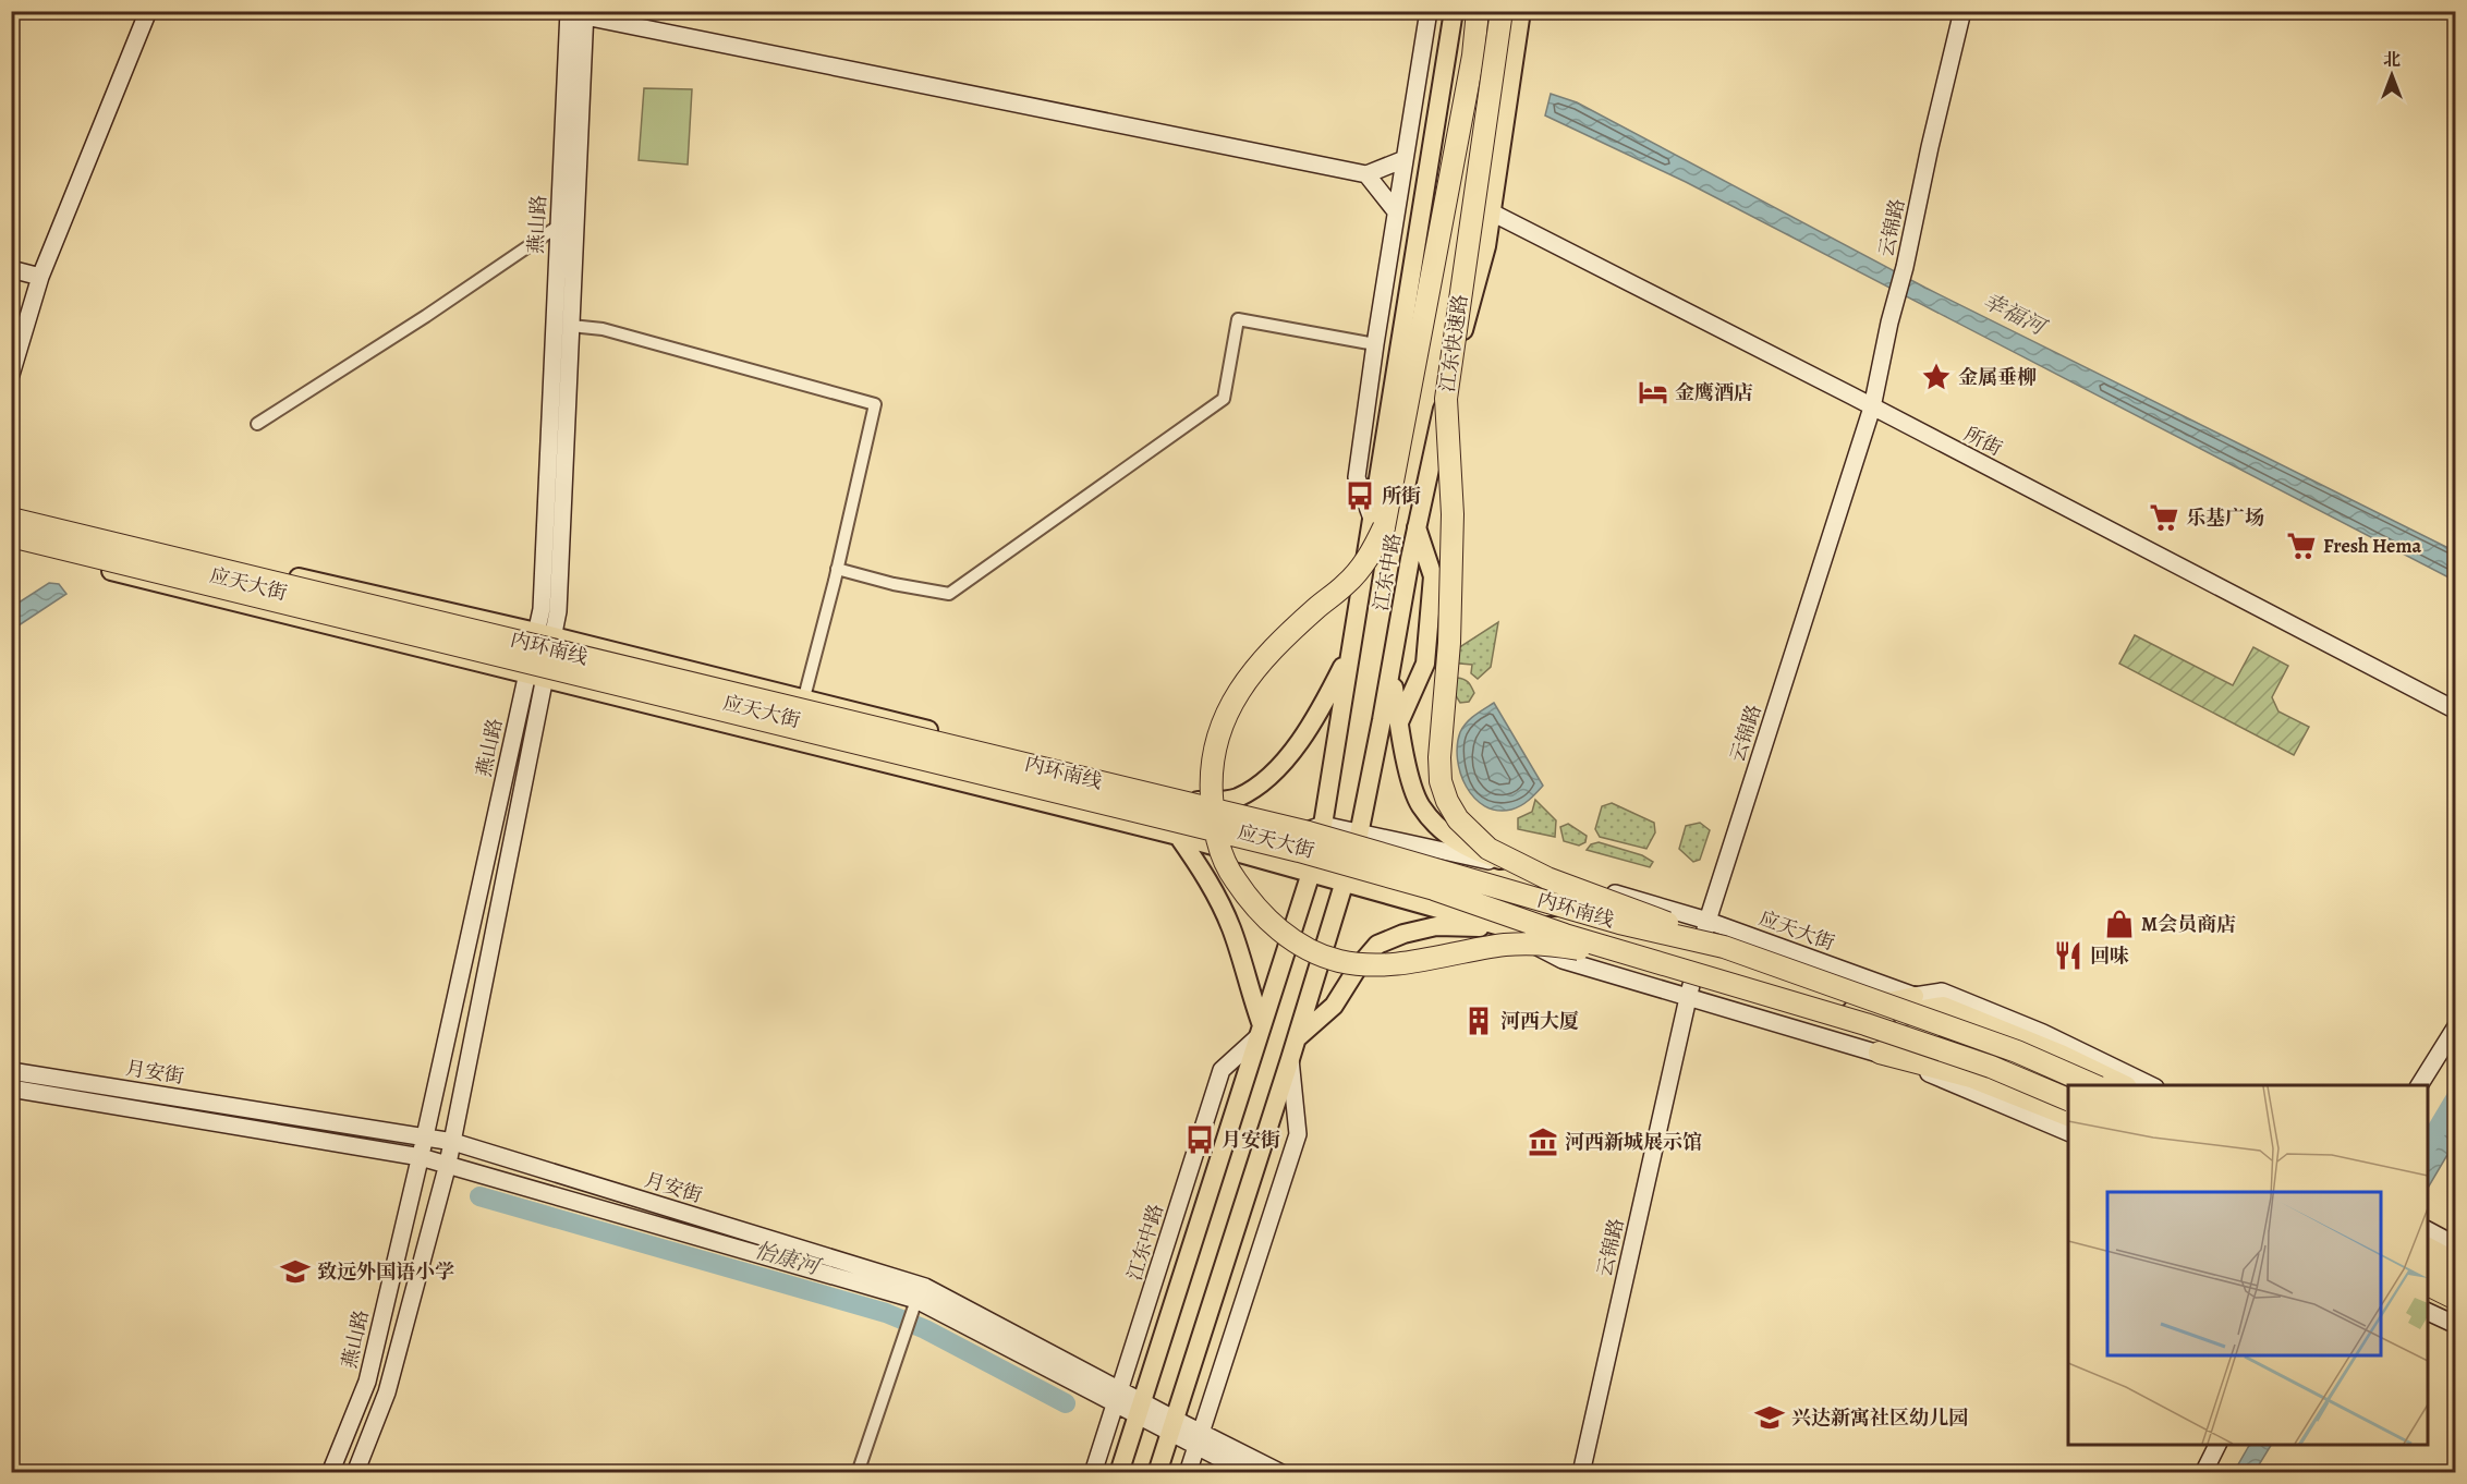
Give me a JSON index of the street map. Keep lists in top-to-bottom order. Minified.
{"streets":{"highway":["江东快速路","内环南线"],"main road":["江东中路","应天大街"],"street":["燕山路","云锦路","所街","月安街"]},"crossings":[["燕山路","应天大街"],["燕山路","月安街"],["云锦路","江东快速路"],["云锦路","所街"],["云锦路","应天大街"],["云锦路","内环南线"],["江东快速路","江东中路"],["江东快速路","应天大街"],["江东快速路","内环南线"],["所街","江东中路"],["江东中路","应天大街"],["江东中路","月安街"],["应天大街","内环南线"]],"water":["幸福河","怡康河"],"places":{"place":["金属垂柳"],"hotel":["金鹰酒店"],"bus stop":["所街","月安街"],"supermarket":["乐基广场","Fresh Hema"],"shop":["M会员商店"],"restaurant":["回味"],"building":["河西大厦"],"museum":["河西新城展示馆"],"school or university":["致远外国语小学","兴达新寓社区幼儿园"]},"north":"top"}
